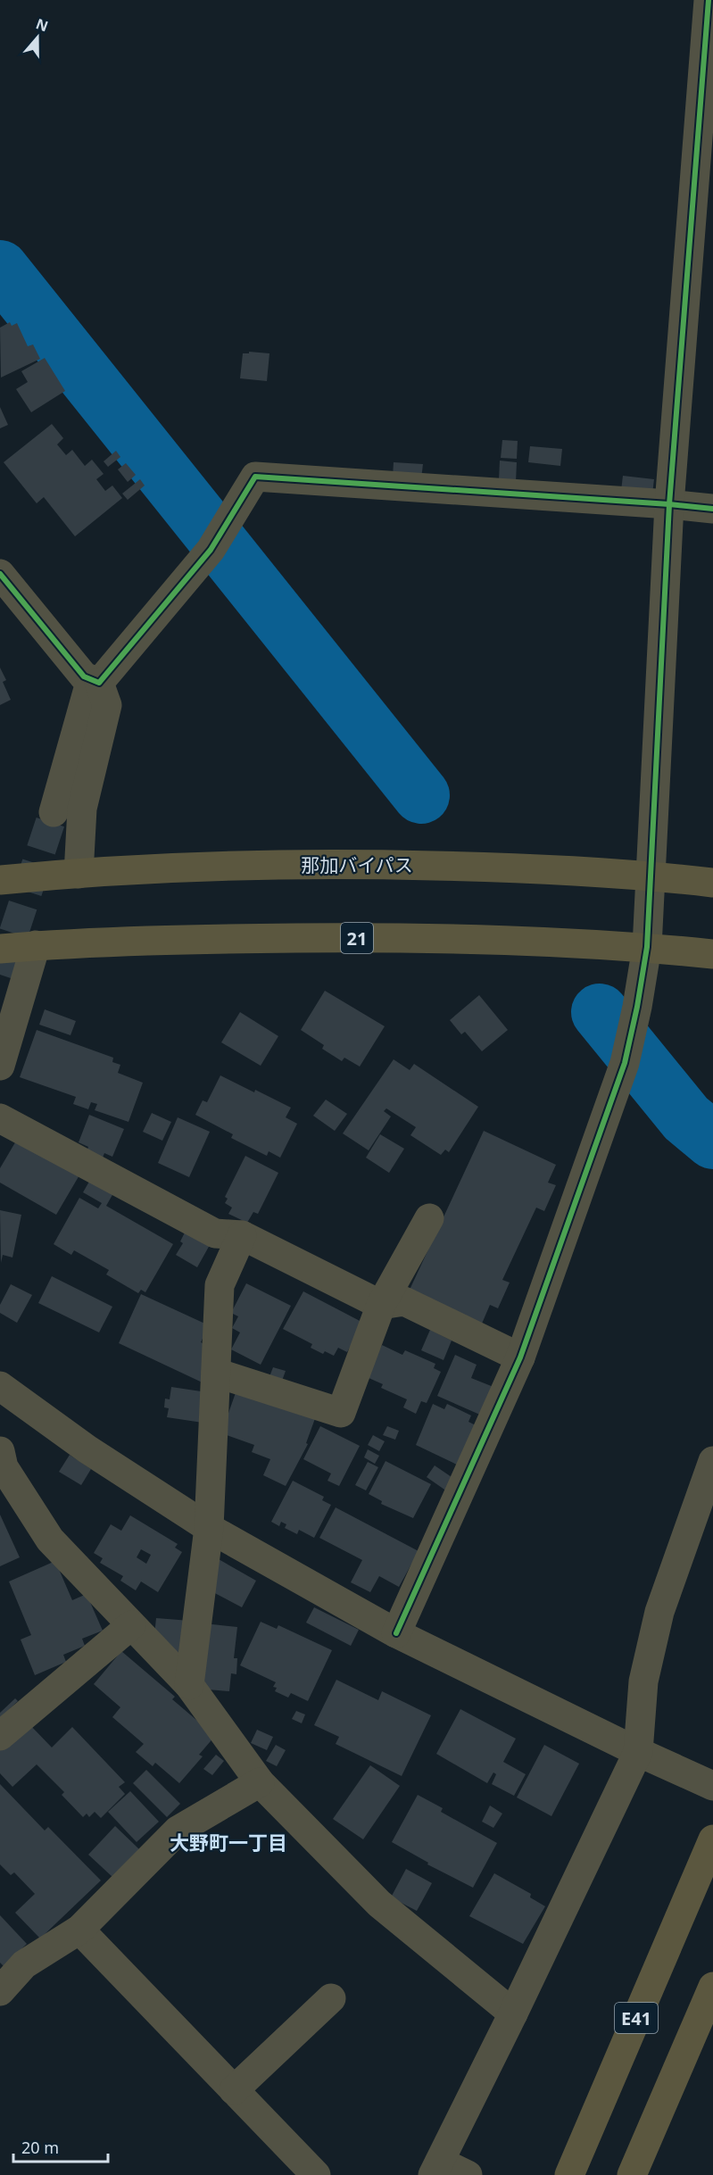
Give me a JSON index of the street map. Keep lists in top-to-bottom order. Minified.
{"streets":{"highway":["那加バイパス","21","E41"]},"districts":["大野町一丁目"],"scale_bar":"20 m","north":"top"}
